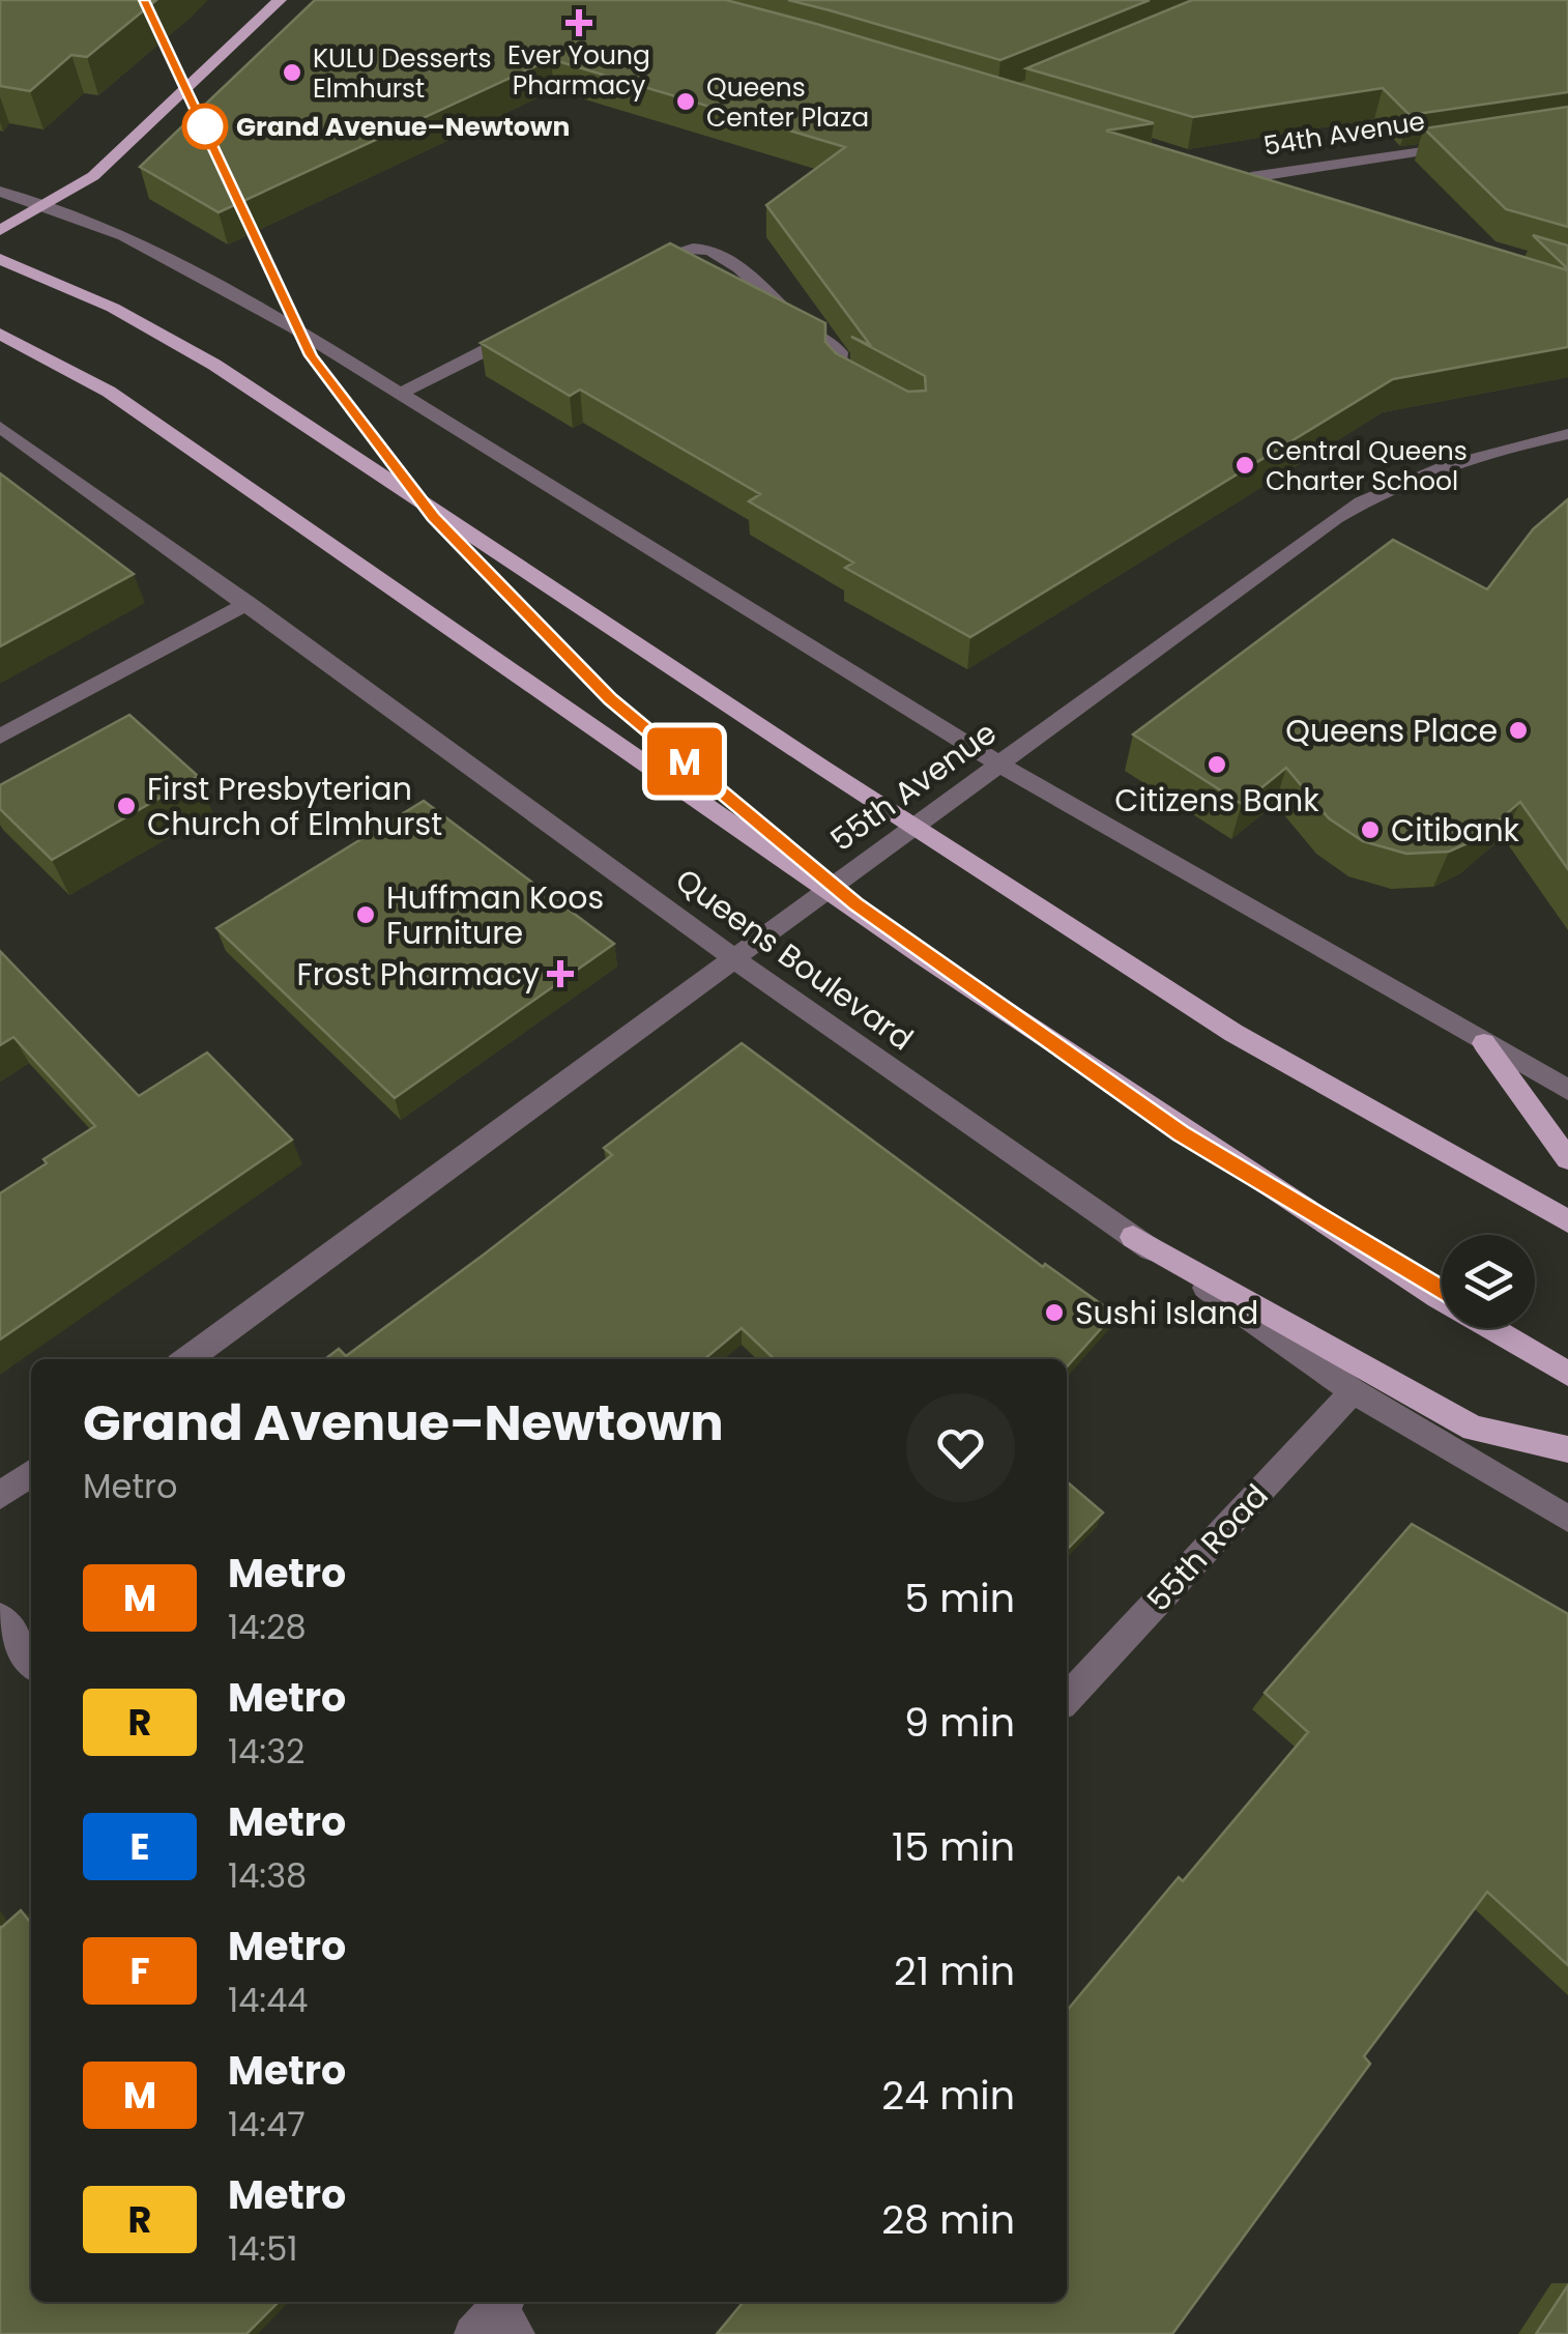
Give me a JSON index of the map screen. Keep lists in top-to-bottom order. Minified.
{"streets":{"street":["54th Avenue","55th Avenue","Queens Boulevard","55th Road"]},"crossings":[["55th Avenue","Queens Boulevard"],["Queens Boulevard","55th Road"]],"places":{"health":["Ever Young Pharmacy","Frost Pharmacy"],"other":["KULU Desserts Elmhurst","Queens Center Plaza","Grand Avenue–Newtown","Central Queens Charter School","Queens Place","Citizens Bank","First Presbyterian Church of Elmhurst","Citibank","Huffman Koos Furniture","Sushi Island"]},"lines":["metro line M"],"page":{"on_map":"M","heading":["Grand Avenue–Newtown","Metro"],"list":[{"mark":"M","name":"Metro","note":"14:28","value":"5 min"},{"mark":"R","name":"Metro","note":"14:32","value":"9 min"},{"mark":"E","name":"Metro","note":"14:38","value":"15 min"},{"mark":"F","name":"Metro","note":"14:44","value":"21 min"},{"mark":"M","name":"Metro","note":"14:47","value":"24 min"},{"mark":"R","name":"Metro","note":"14:51","value":"28 min"}]}}
